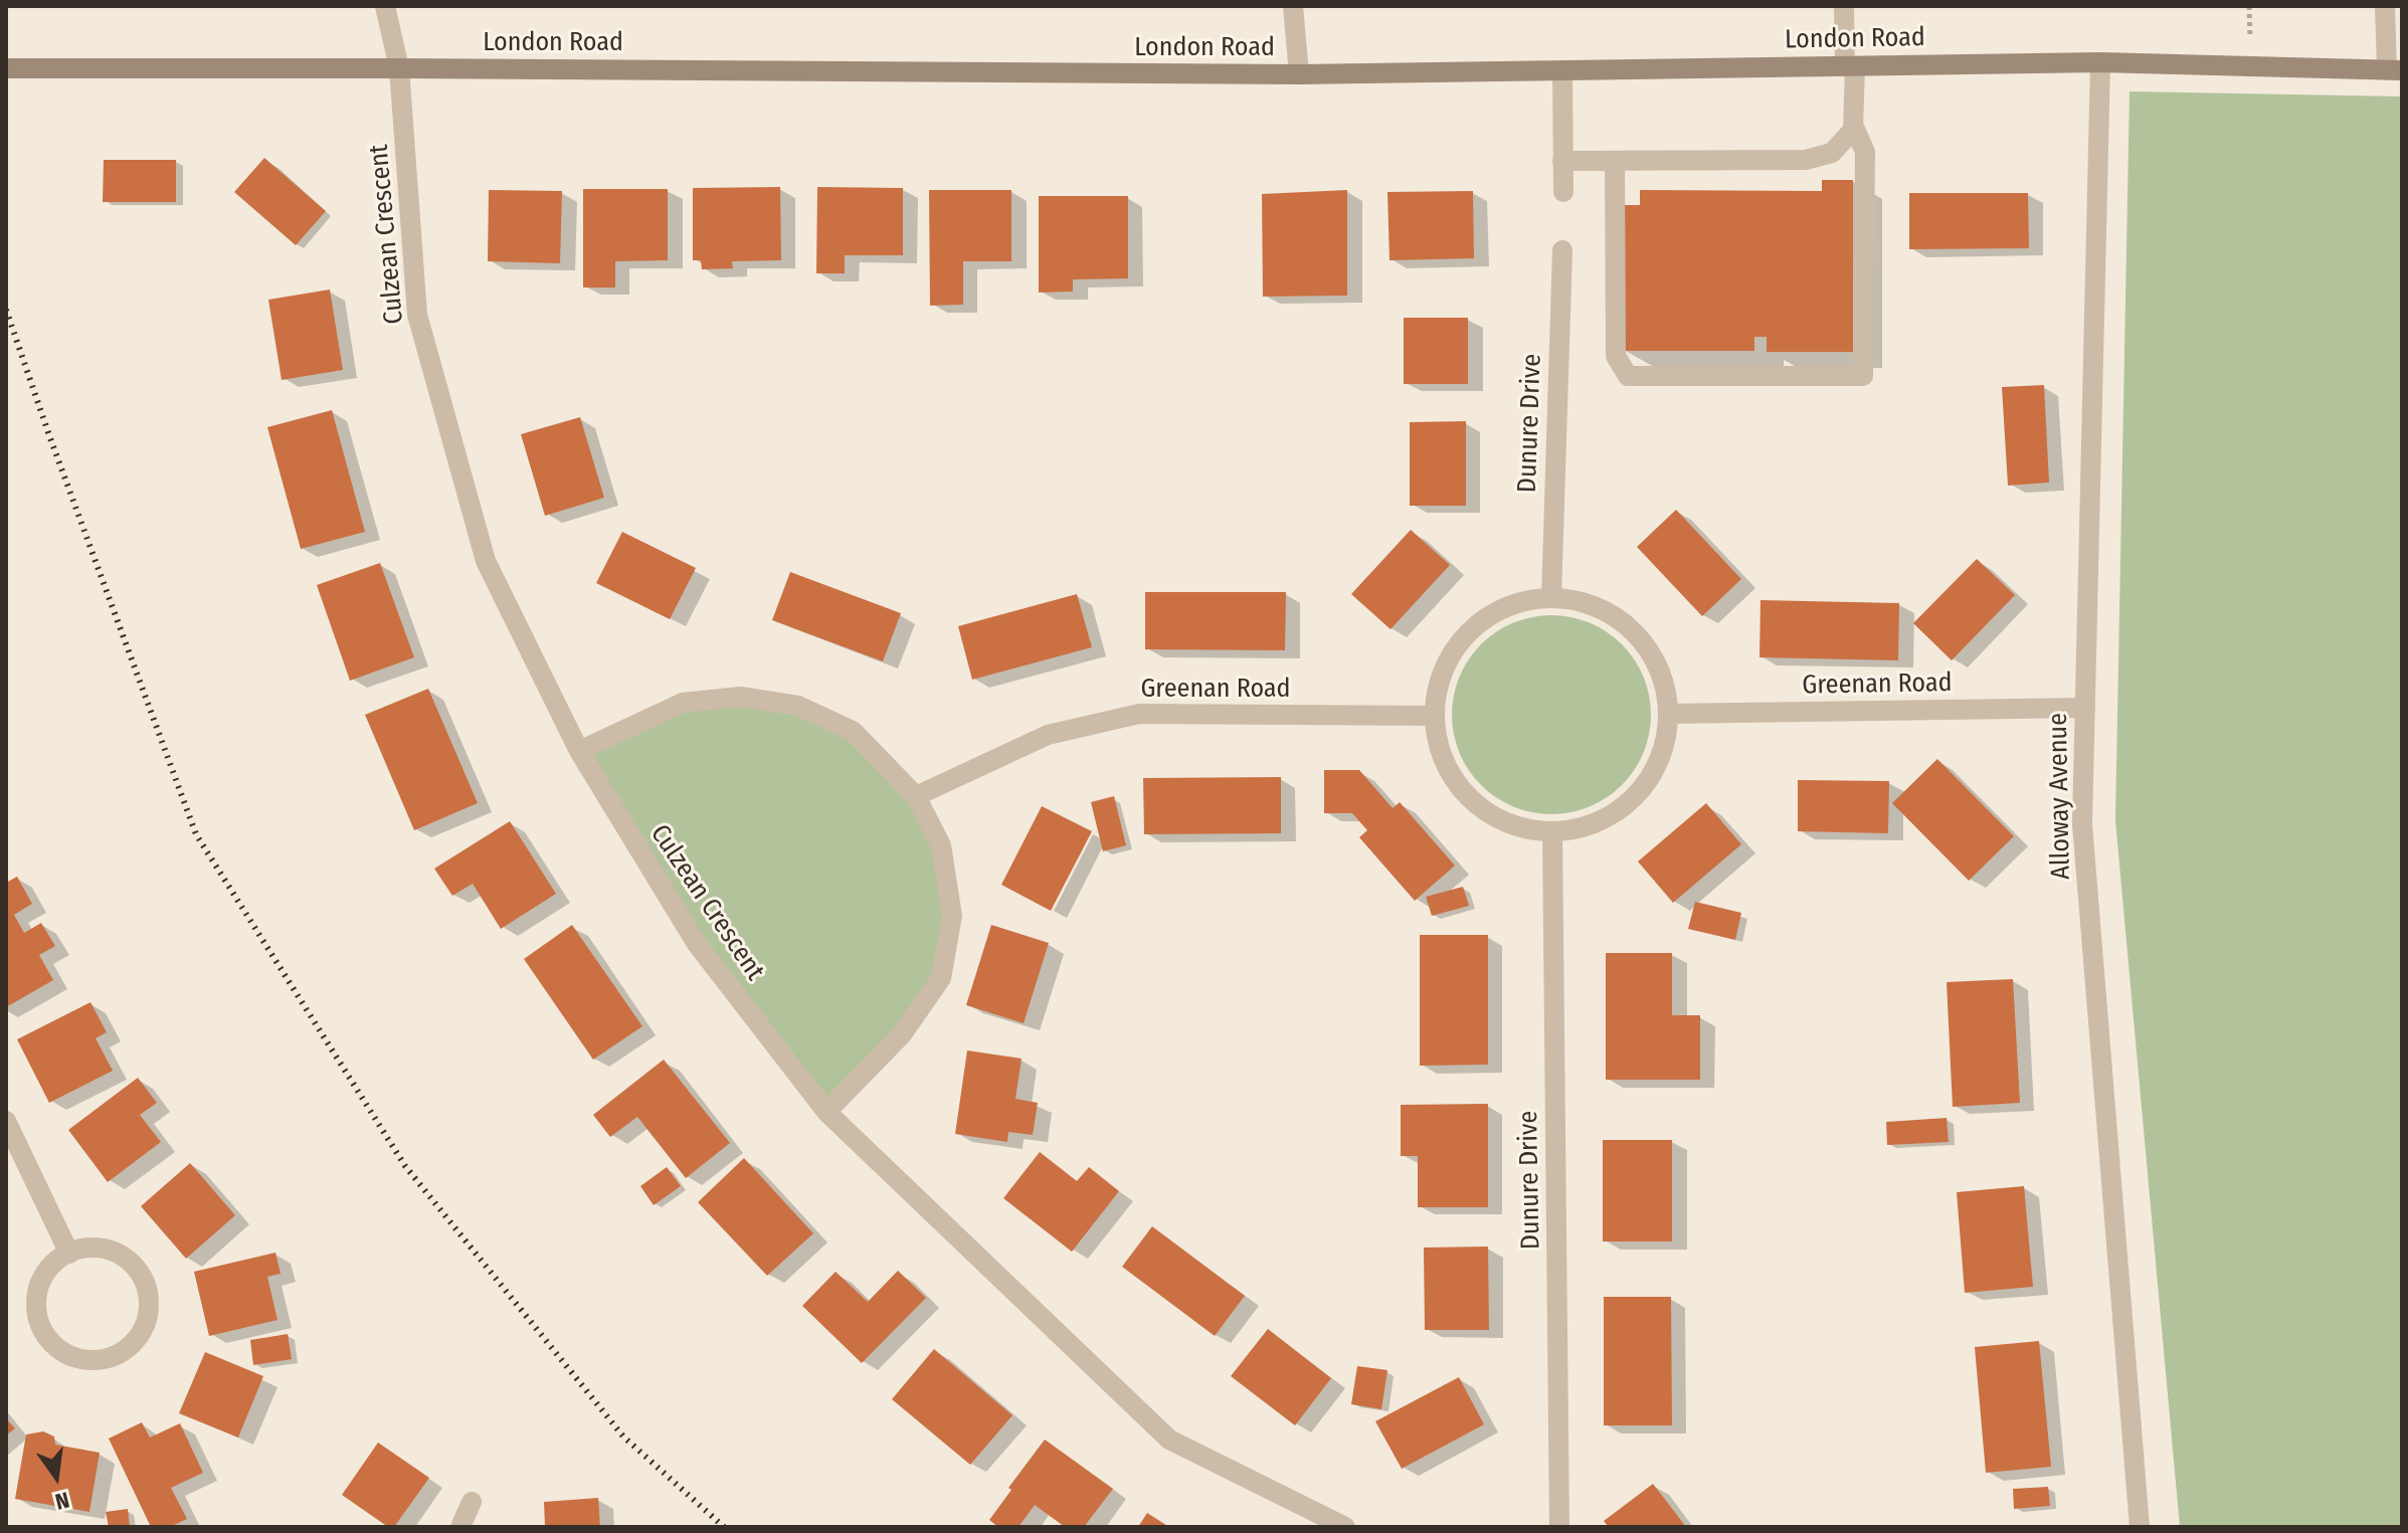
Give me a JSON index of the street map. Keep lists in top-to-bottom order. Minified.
{"streets":{"main road":["London Road"],"street":["Culzean Crescent","Dunure Drive","Greenan Road","Alloway Avenue"]},"crossings":[["London Road","Culzean Crescent"],["London Road","Alloway Avenue"],["Dunure Drive","Greenan Road"],["Greenan Road","Alloway Avenue"]],"north":"bottom"}
